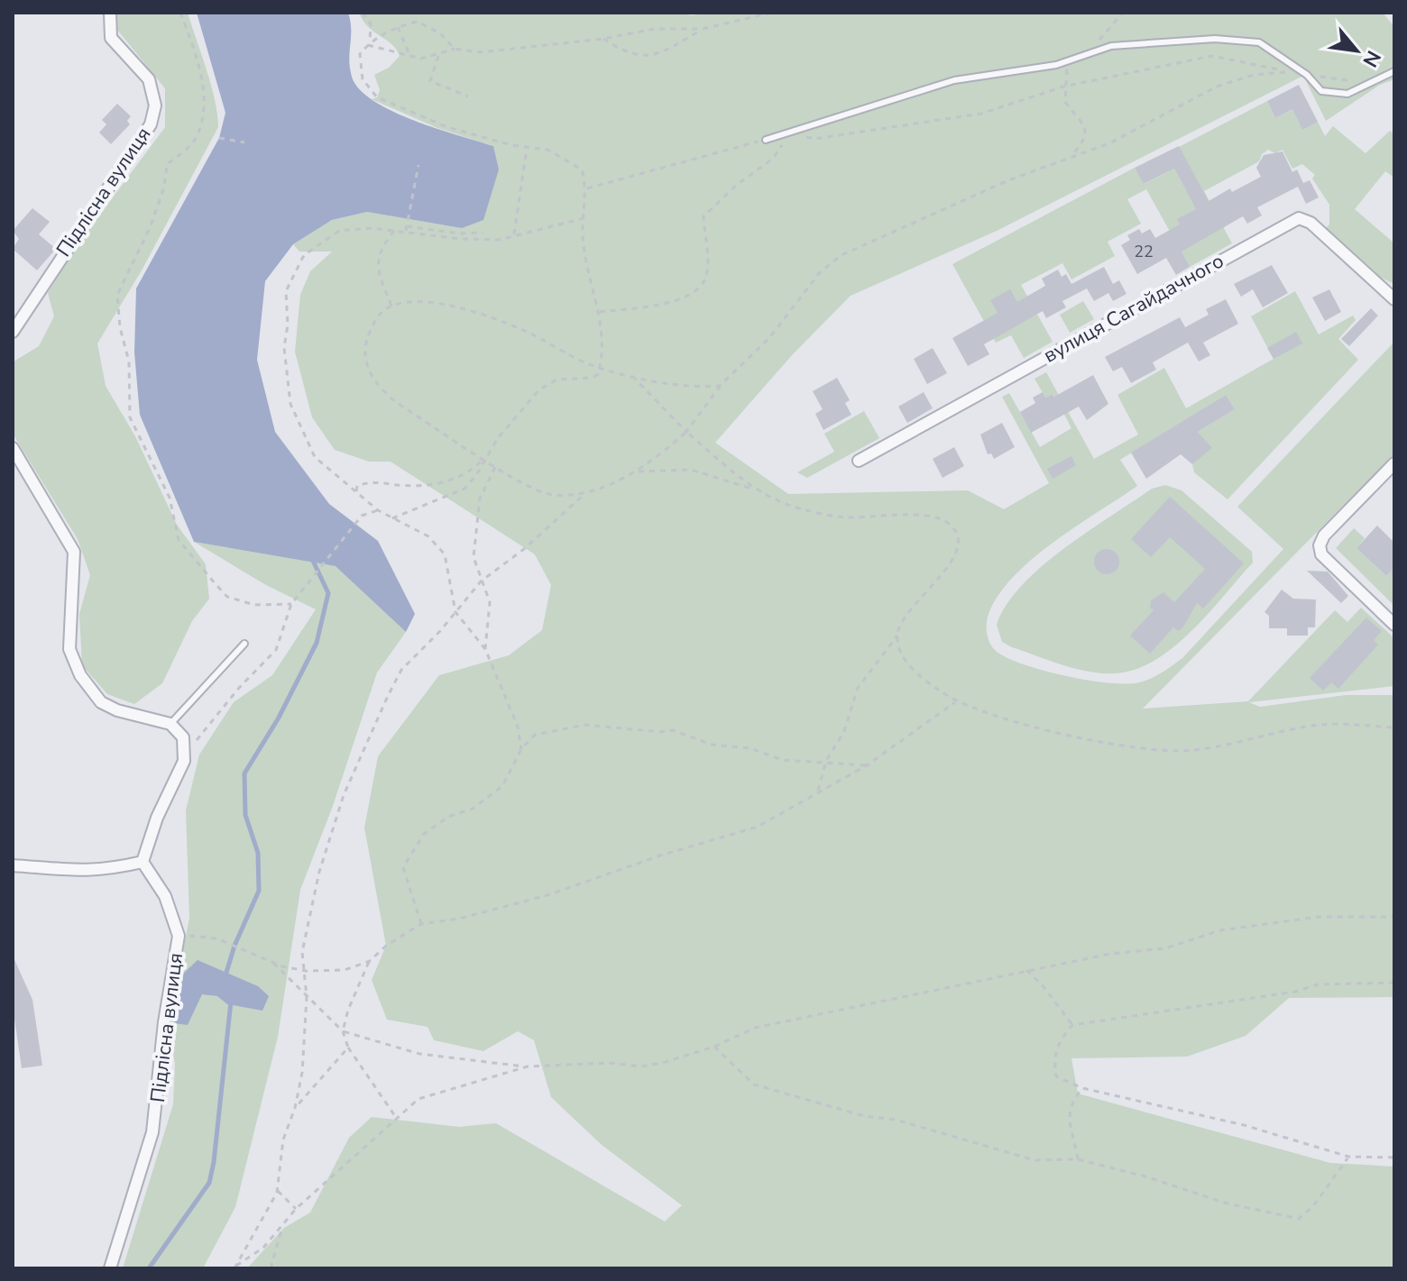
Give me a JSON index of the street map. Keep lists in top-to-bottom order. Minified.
{"streets":{"street":["Підлісна вулиця","вулиця Сагайдачного"]},"house_numbers":["22"],"north":"bottom right"}
